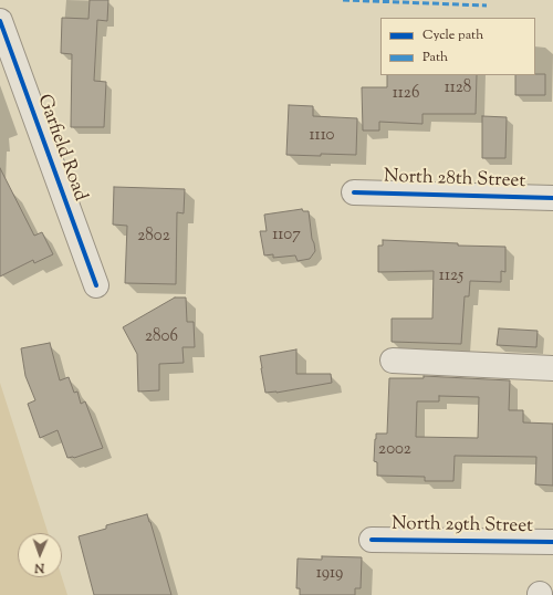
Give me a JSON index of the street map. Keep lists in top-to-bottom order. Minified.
{"streets":{"street":["Garfield Road","North 28th Street","North 29th Street"]},"house_numbers":["1128","1126","1110","1107","2802","1125","2806","2002","1919"],"legend":["Cycle path","Path"],"north":"bottom"}
